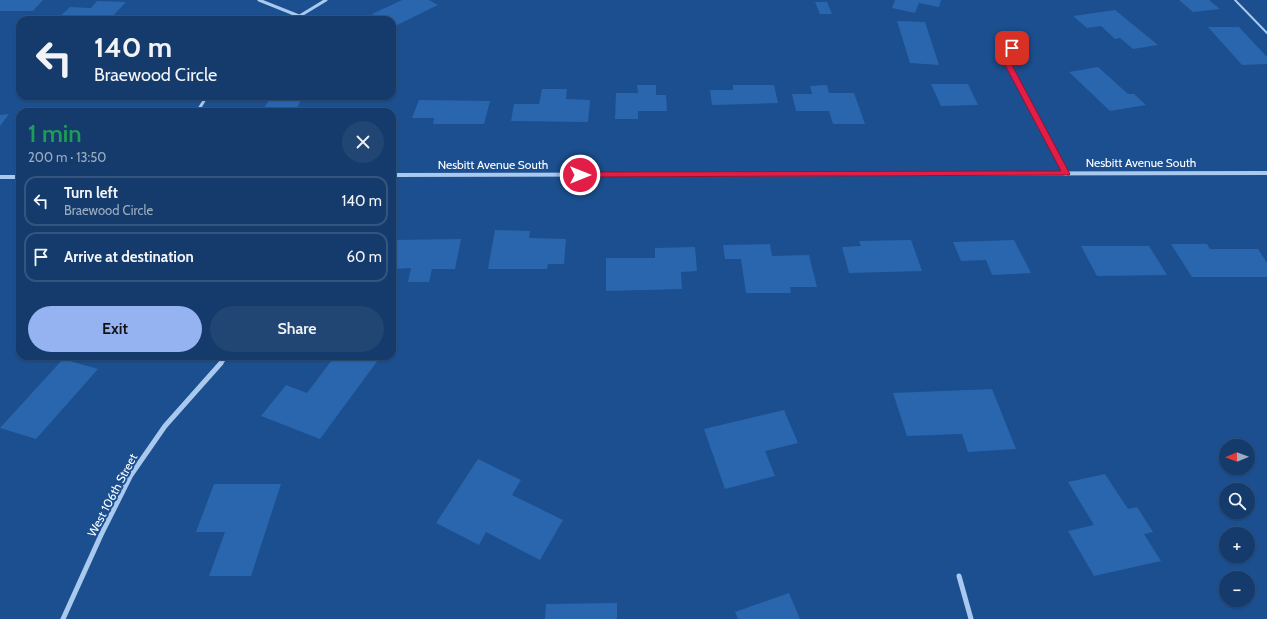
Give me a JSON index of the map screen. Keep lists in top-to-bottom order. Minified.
{"streets":{"street":["Nesbitt Avenue South","West 106th Street"]},"north":"left","page":{"turn":["140 m","Braewood Circle"],"heading":["1 min","200 m · 13:50"],"list":[{"name":"Turn left","note":"Braewood Circle","value":"140 m"},{"name":"Arrive at destination","value":"60 m"}],"buttons":["Exit","Share"],"map_buttons":["+","−"]}}
